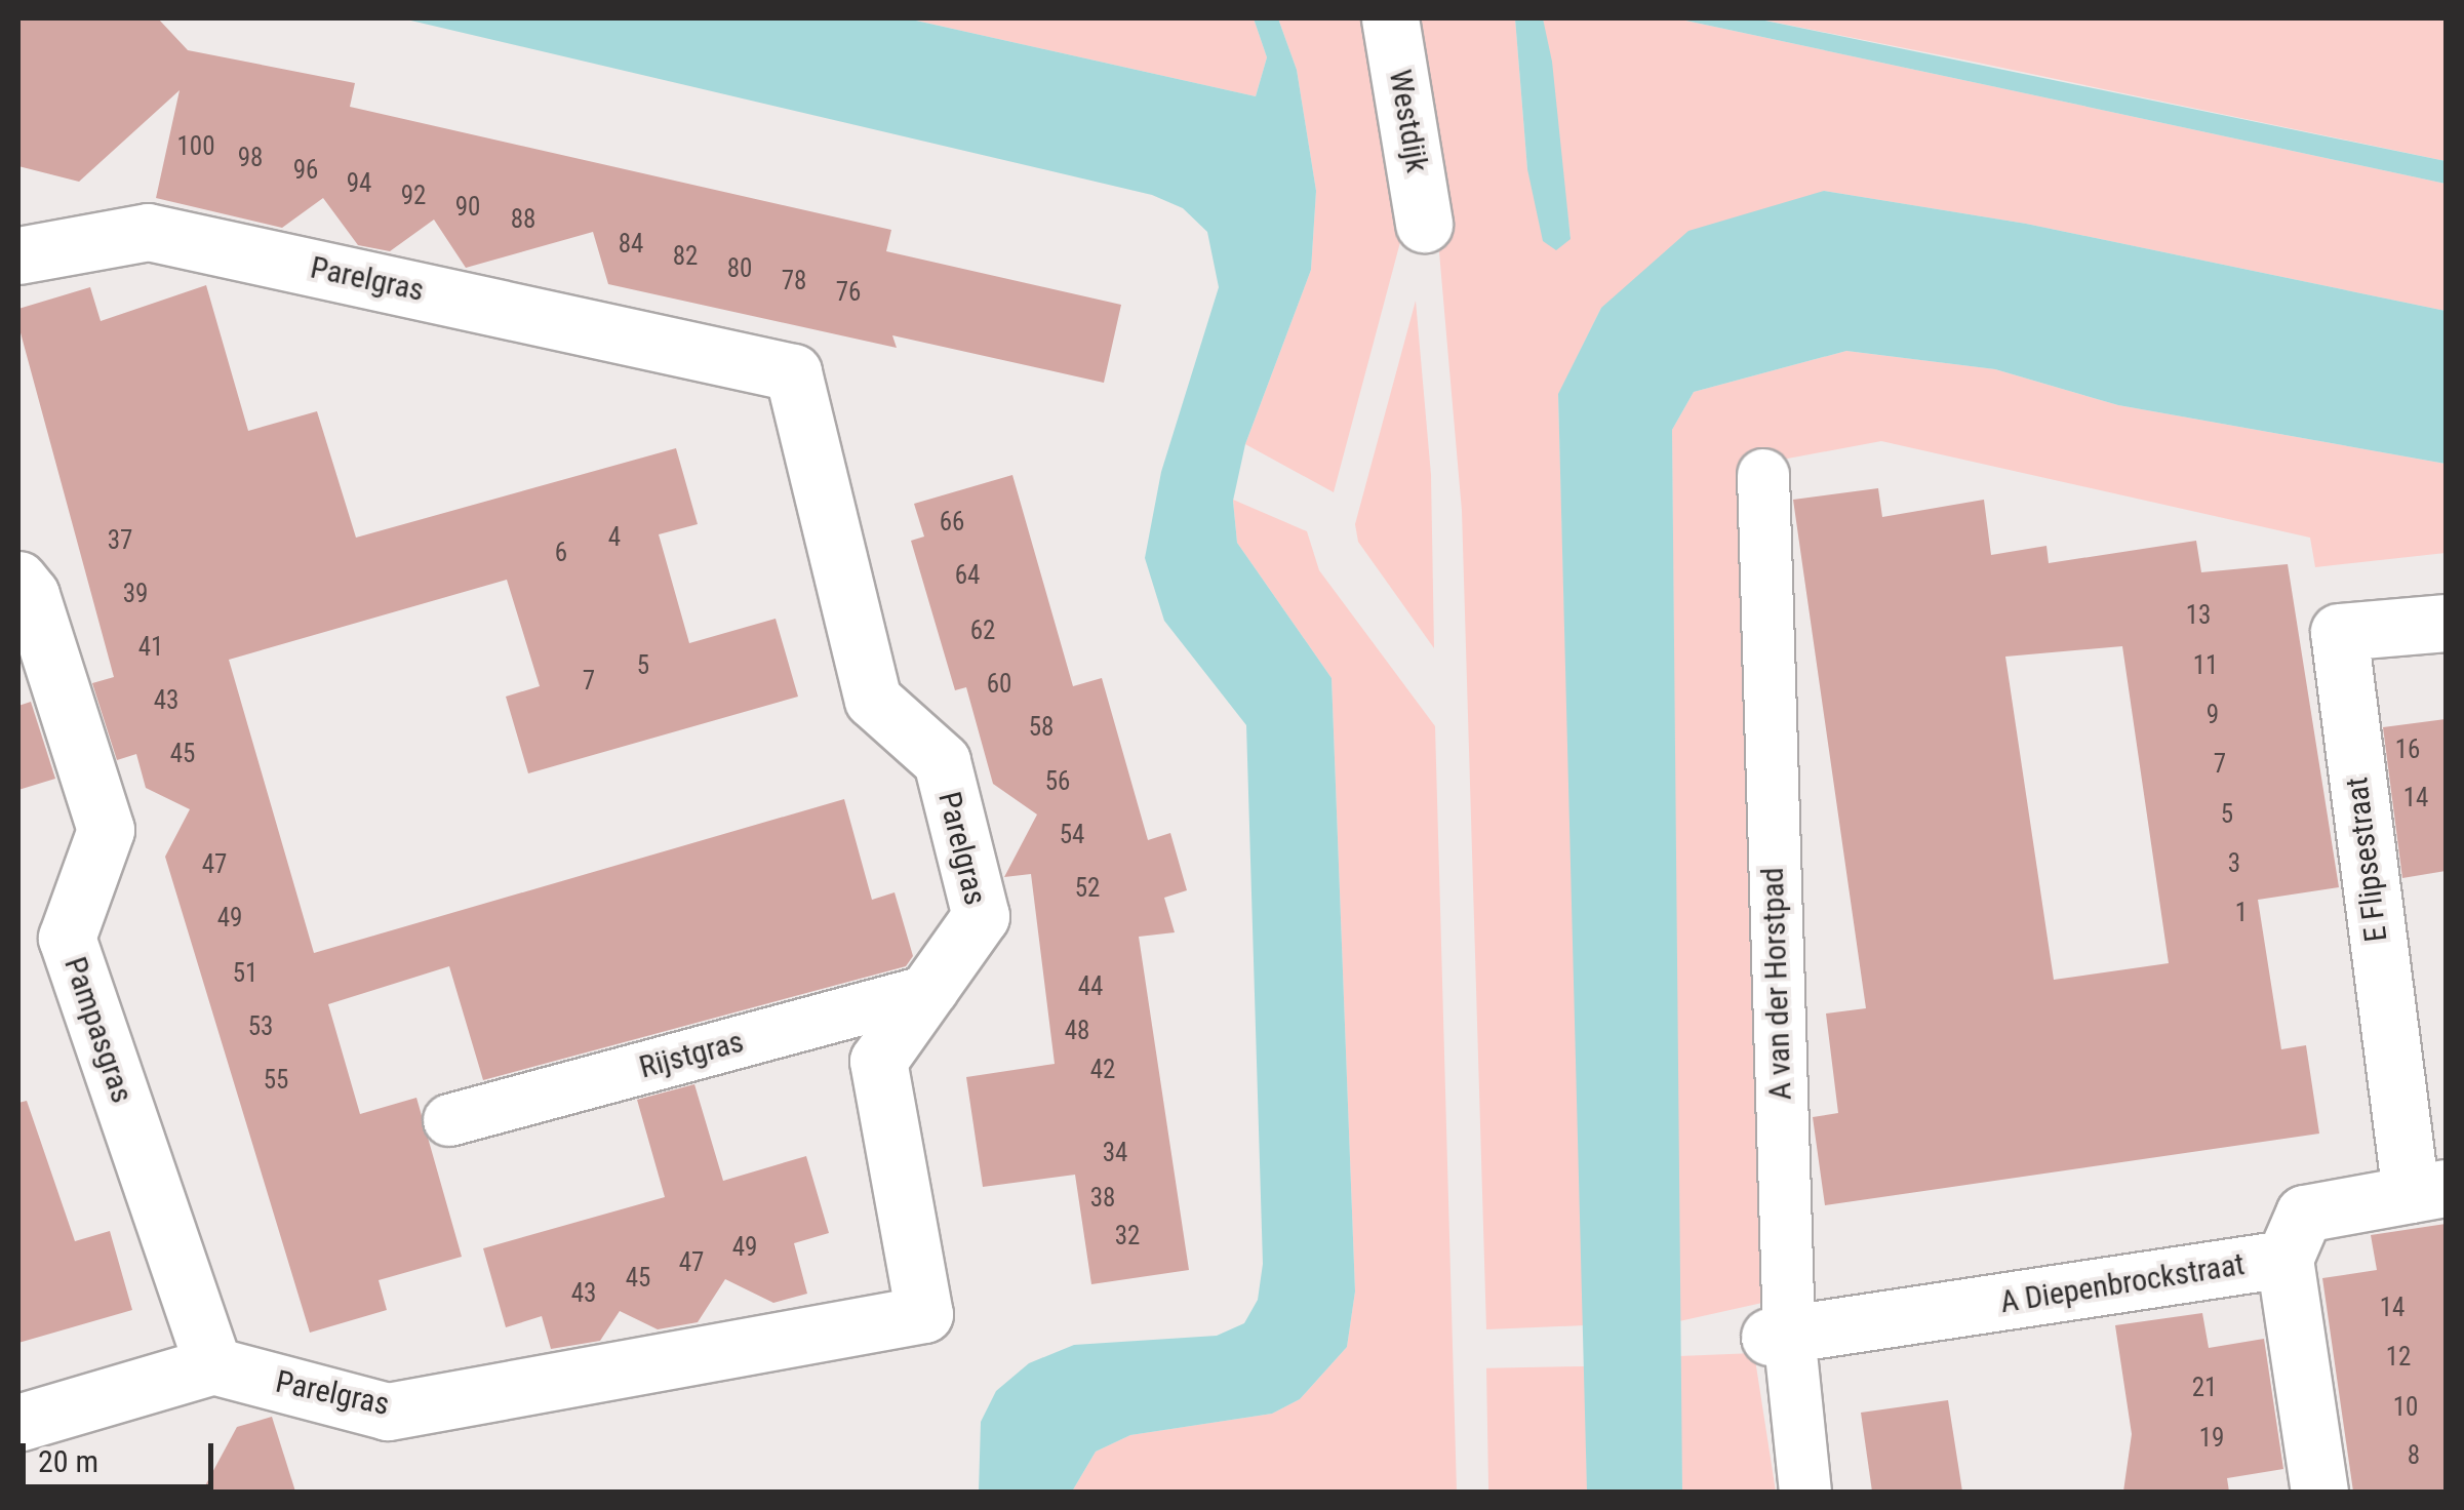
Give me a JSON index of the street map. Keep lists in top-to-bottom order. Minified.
{"streets":{"street":["Westdijk","Parelgras","E Flipsestraat","A van der Horstpad","Pampasgras","Rijstgras","A Diepenbrockstraat"]},"crossings":[["Parelgras","Pampasgras"],["Parelgras","Rijstgras"],["E Flipsestraat","A Diepenbrockstraat"],["A van der Horstpad","A Diepenbrockstraat"]],"house_numbers":["100","98","96","94","92","90","88","84","82","80","78","76","66","4","37","6","64","39","13","62","41","5","11","7","60","43","9","58","16","45","7","56","14","5","54","3","47","52","1","49","51","44","53","48","42","55","34","38","32","49","47","45","43","14","12","21","10","19","8"],"scale_bar":"20 m"}
